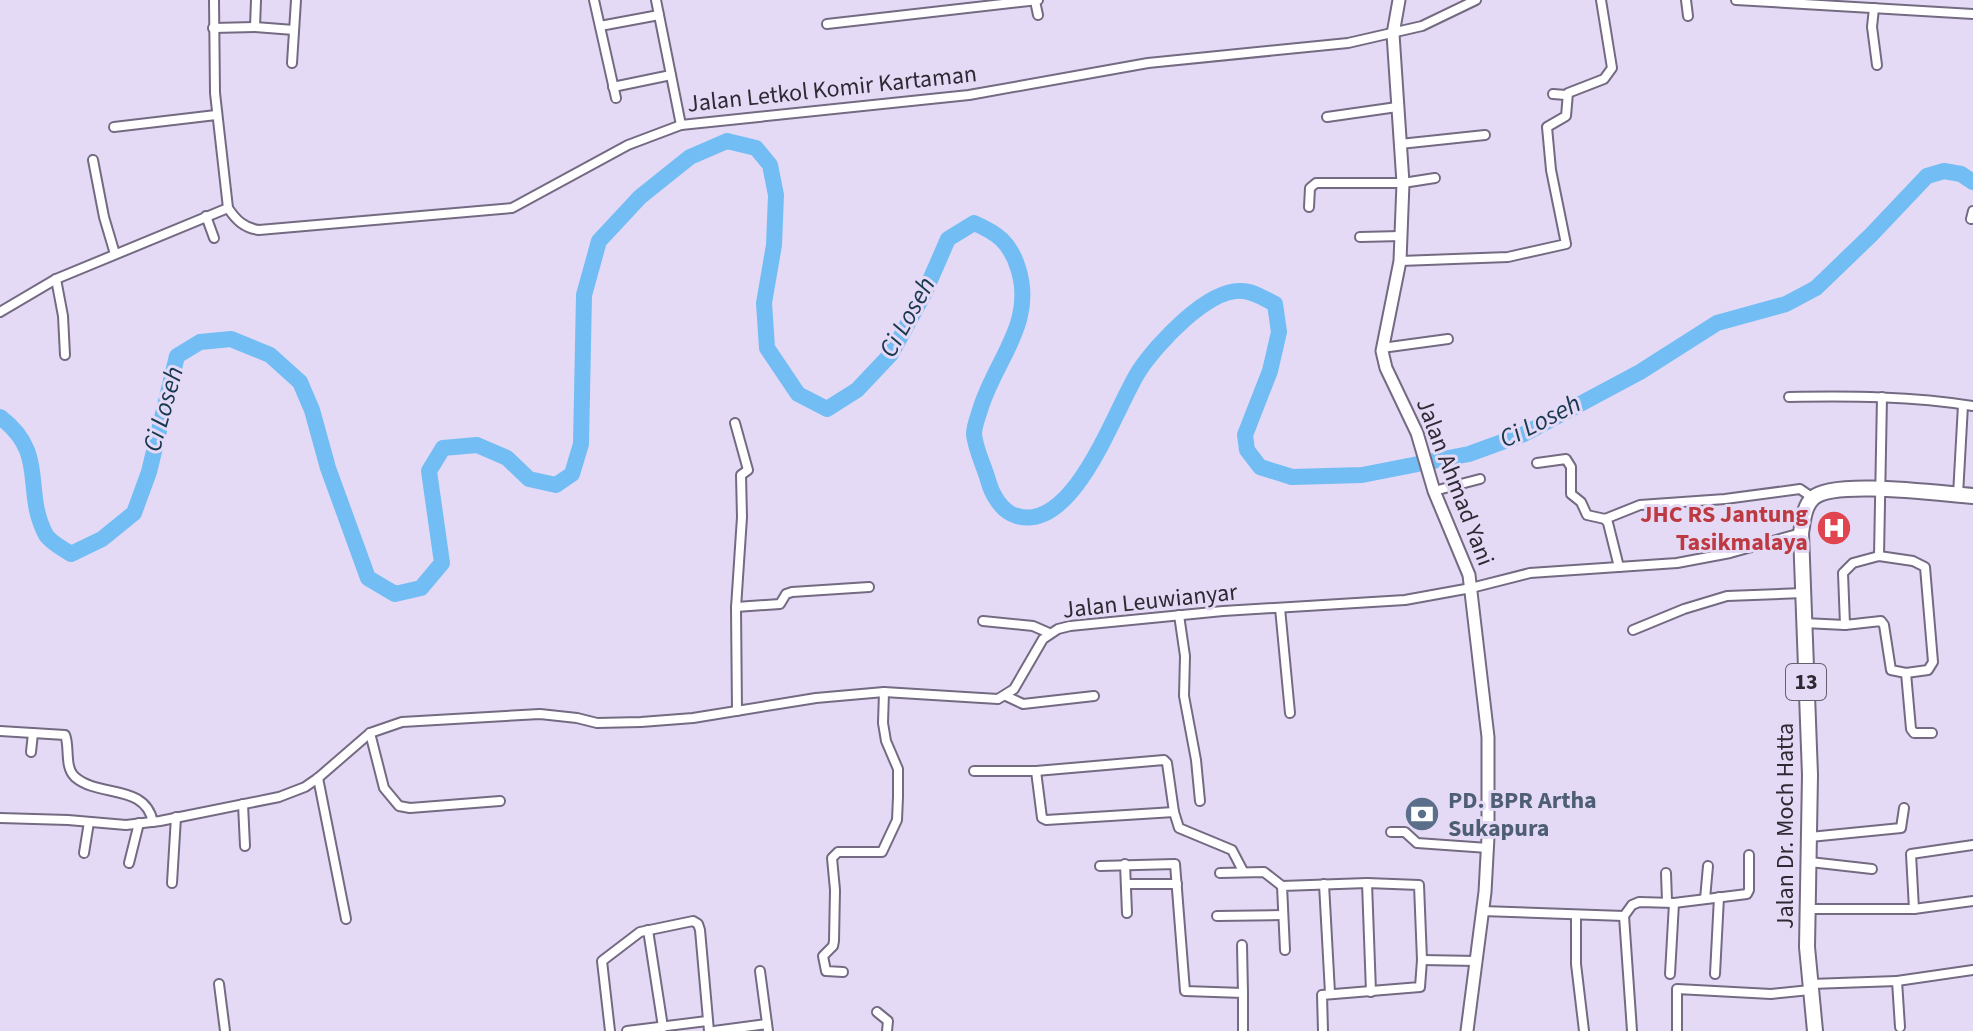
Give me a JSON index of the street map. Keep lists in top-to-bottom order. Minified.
{"streets":{"highway":["13","Jalan Dr. Moch Hatta"],"street":["Jalan Letkol Komir Kartaman","Jalan Ahmad Yani","Jalan Leuwianyar"]},"crossings":[["Jalan Ahmad Yani","Jalan Leuwianyar"],["Jalan Leuwianyar","Jalan Dr. Moch Hatta"]],"water":["Ci Loseh"],"places":{"hospital":["JHC RS Jantung Tasikmalaya"],"bank":["PD. BPR Artha Sukapura"]}}
